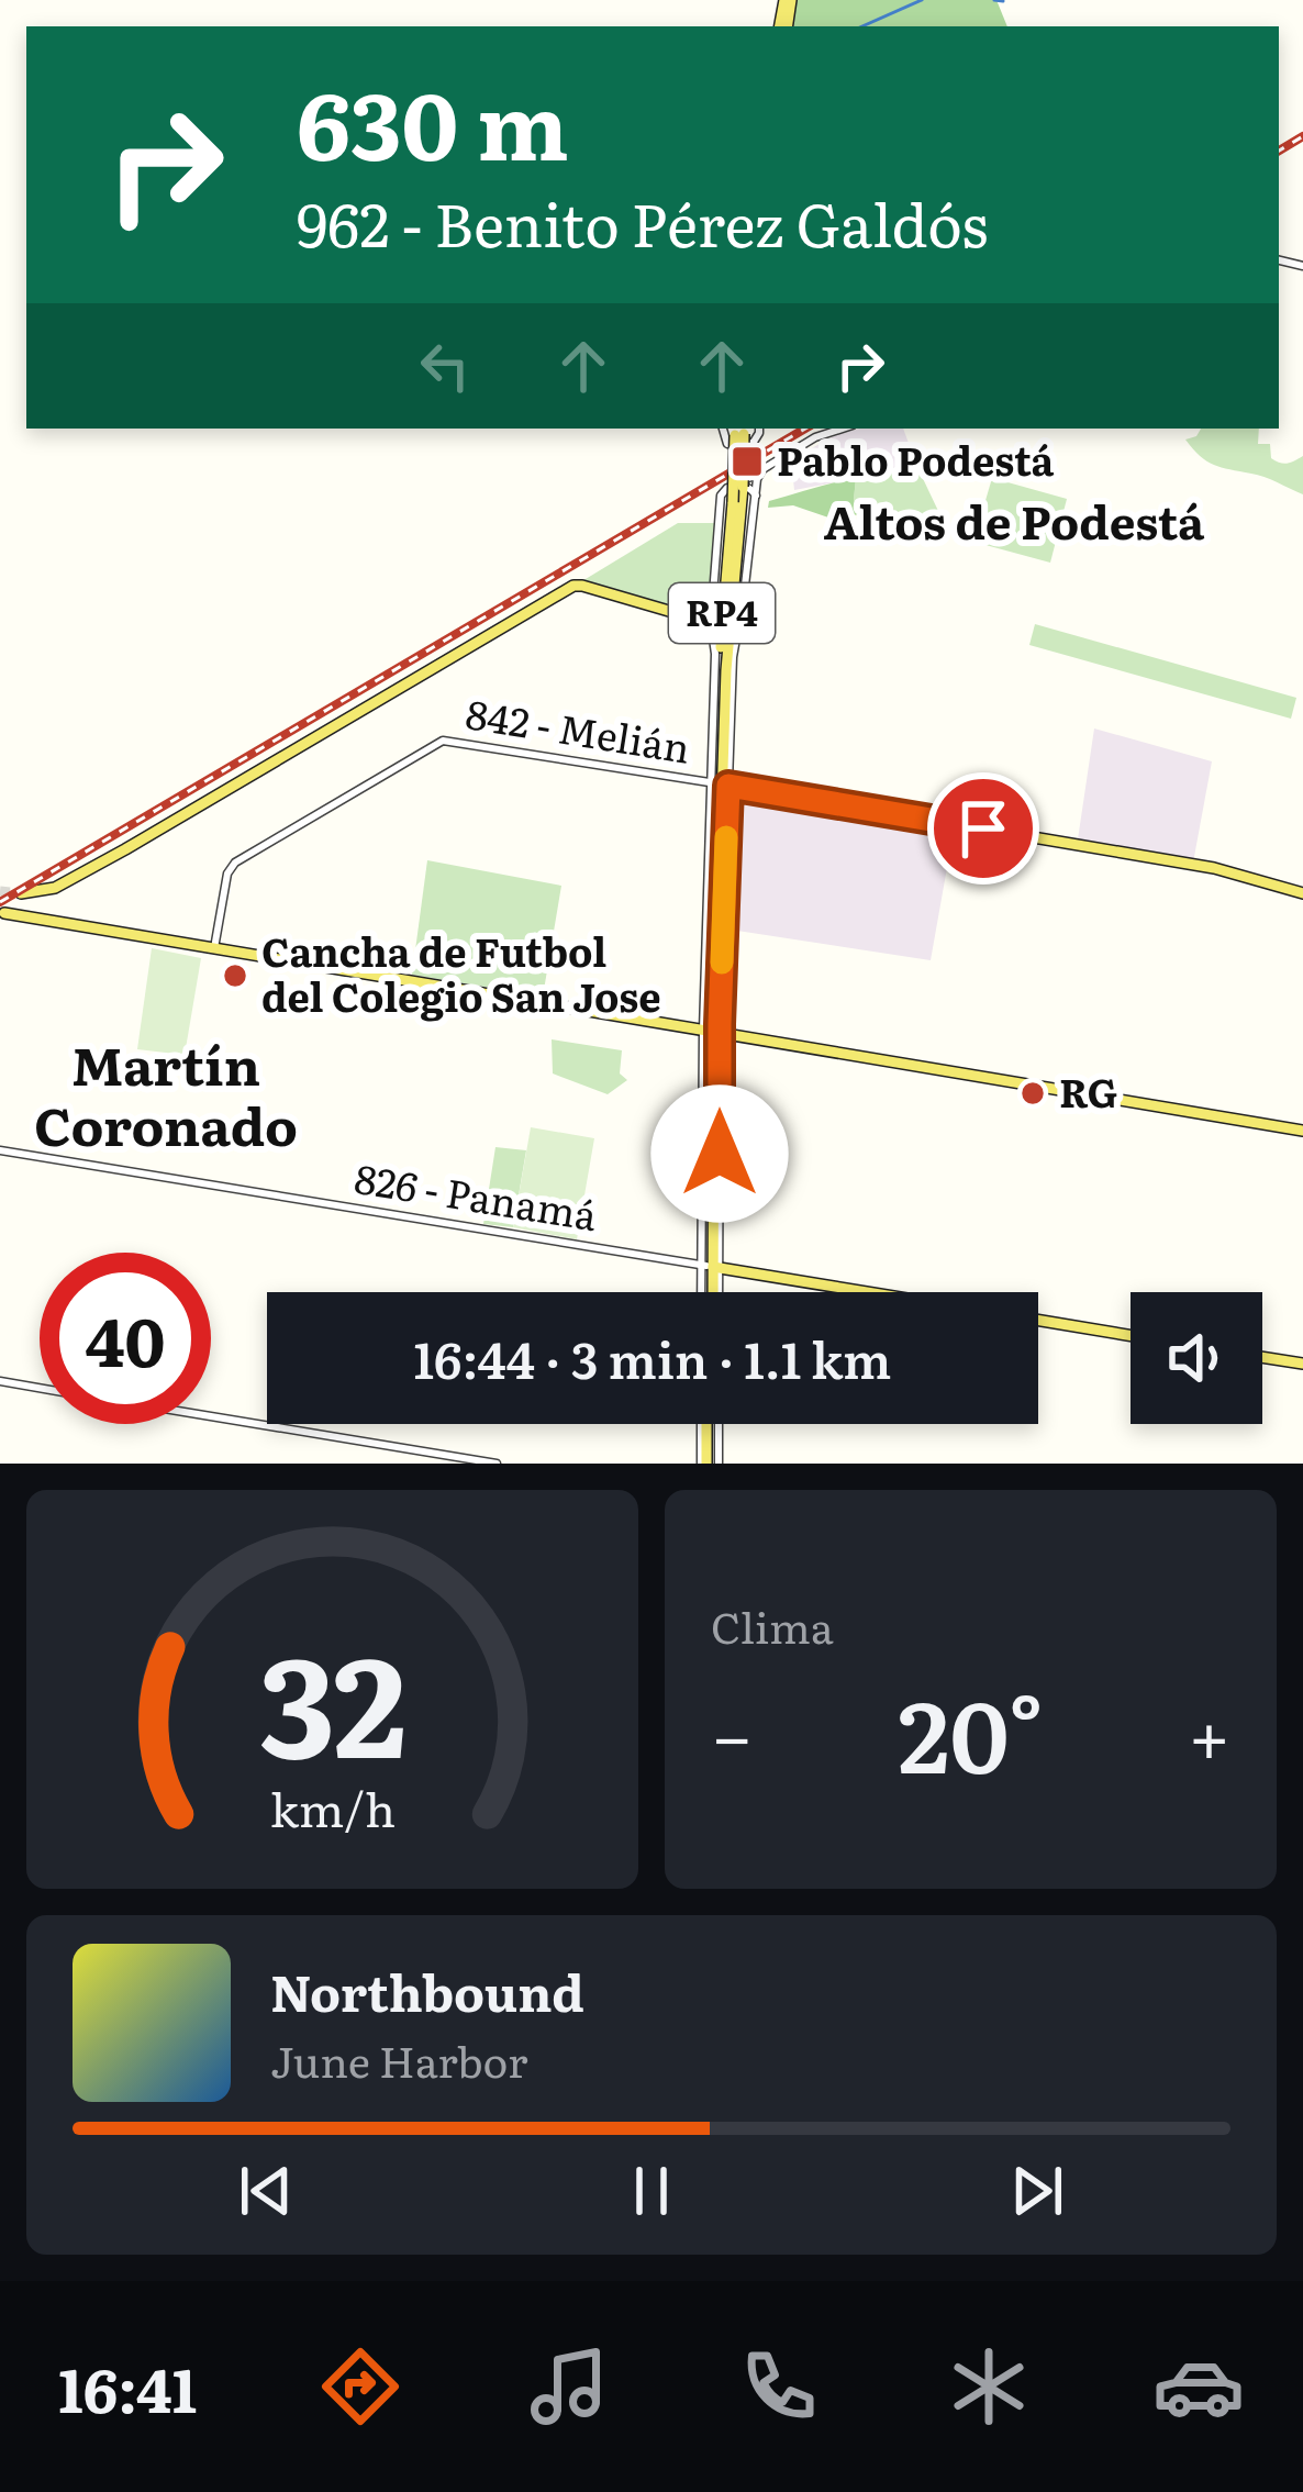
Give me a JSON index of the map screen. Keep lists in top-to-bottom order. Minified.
{"streets":{"main road":["RP4"],"street":["842 - Melián","826 - Panamá"]},"crossings":[["RP4","842 - Melián"],["RP4","826 - Panamá"]],"districts":["Altos de Podestá","Martín Coronado"],"places":{"transit":["Pablo Podestá"],"other":["Cancha de Futbol del Colegio San Jose","RG"]},"page":{"turn":["630 m","962 - Benito Pérez Galdós"],"limit":"40","trip":"16:44 · 3 min · 1.1 km","tile":"Clima","heat":["−","20°","+"],"song":["Northbound","June Harbor"],"tabs":"16:41","gauge":["32","km/h"]}}
